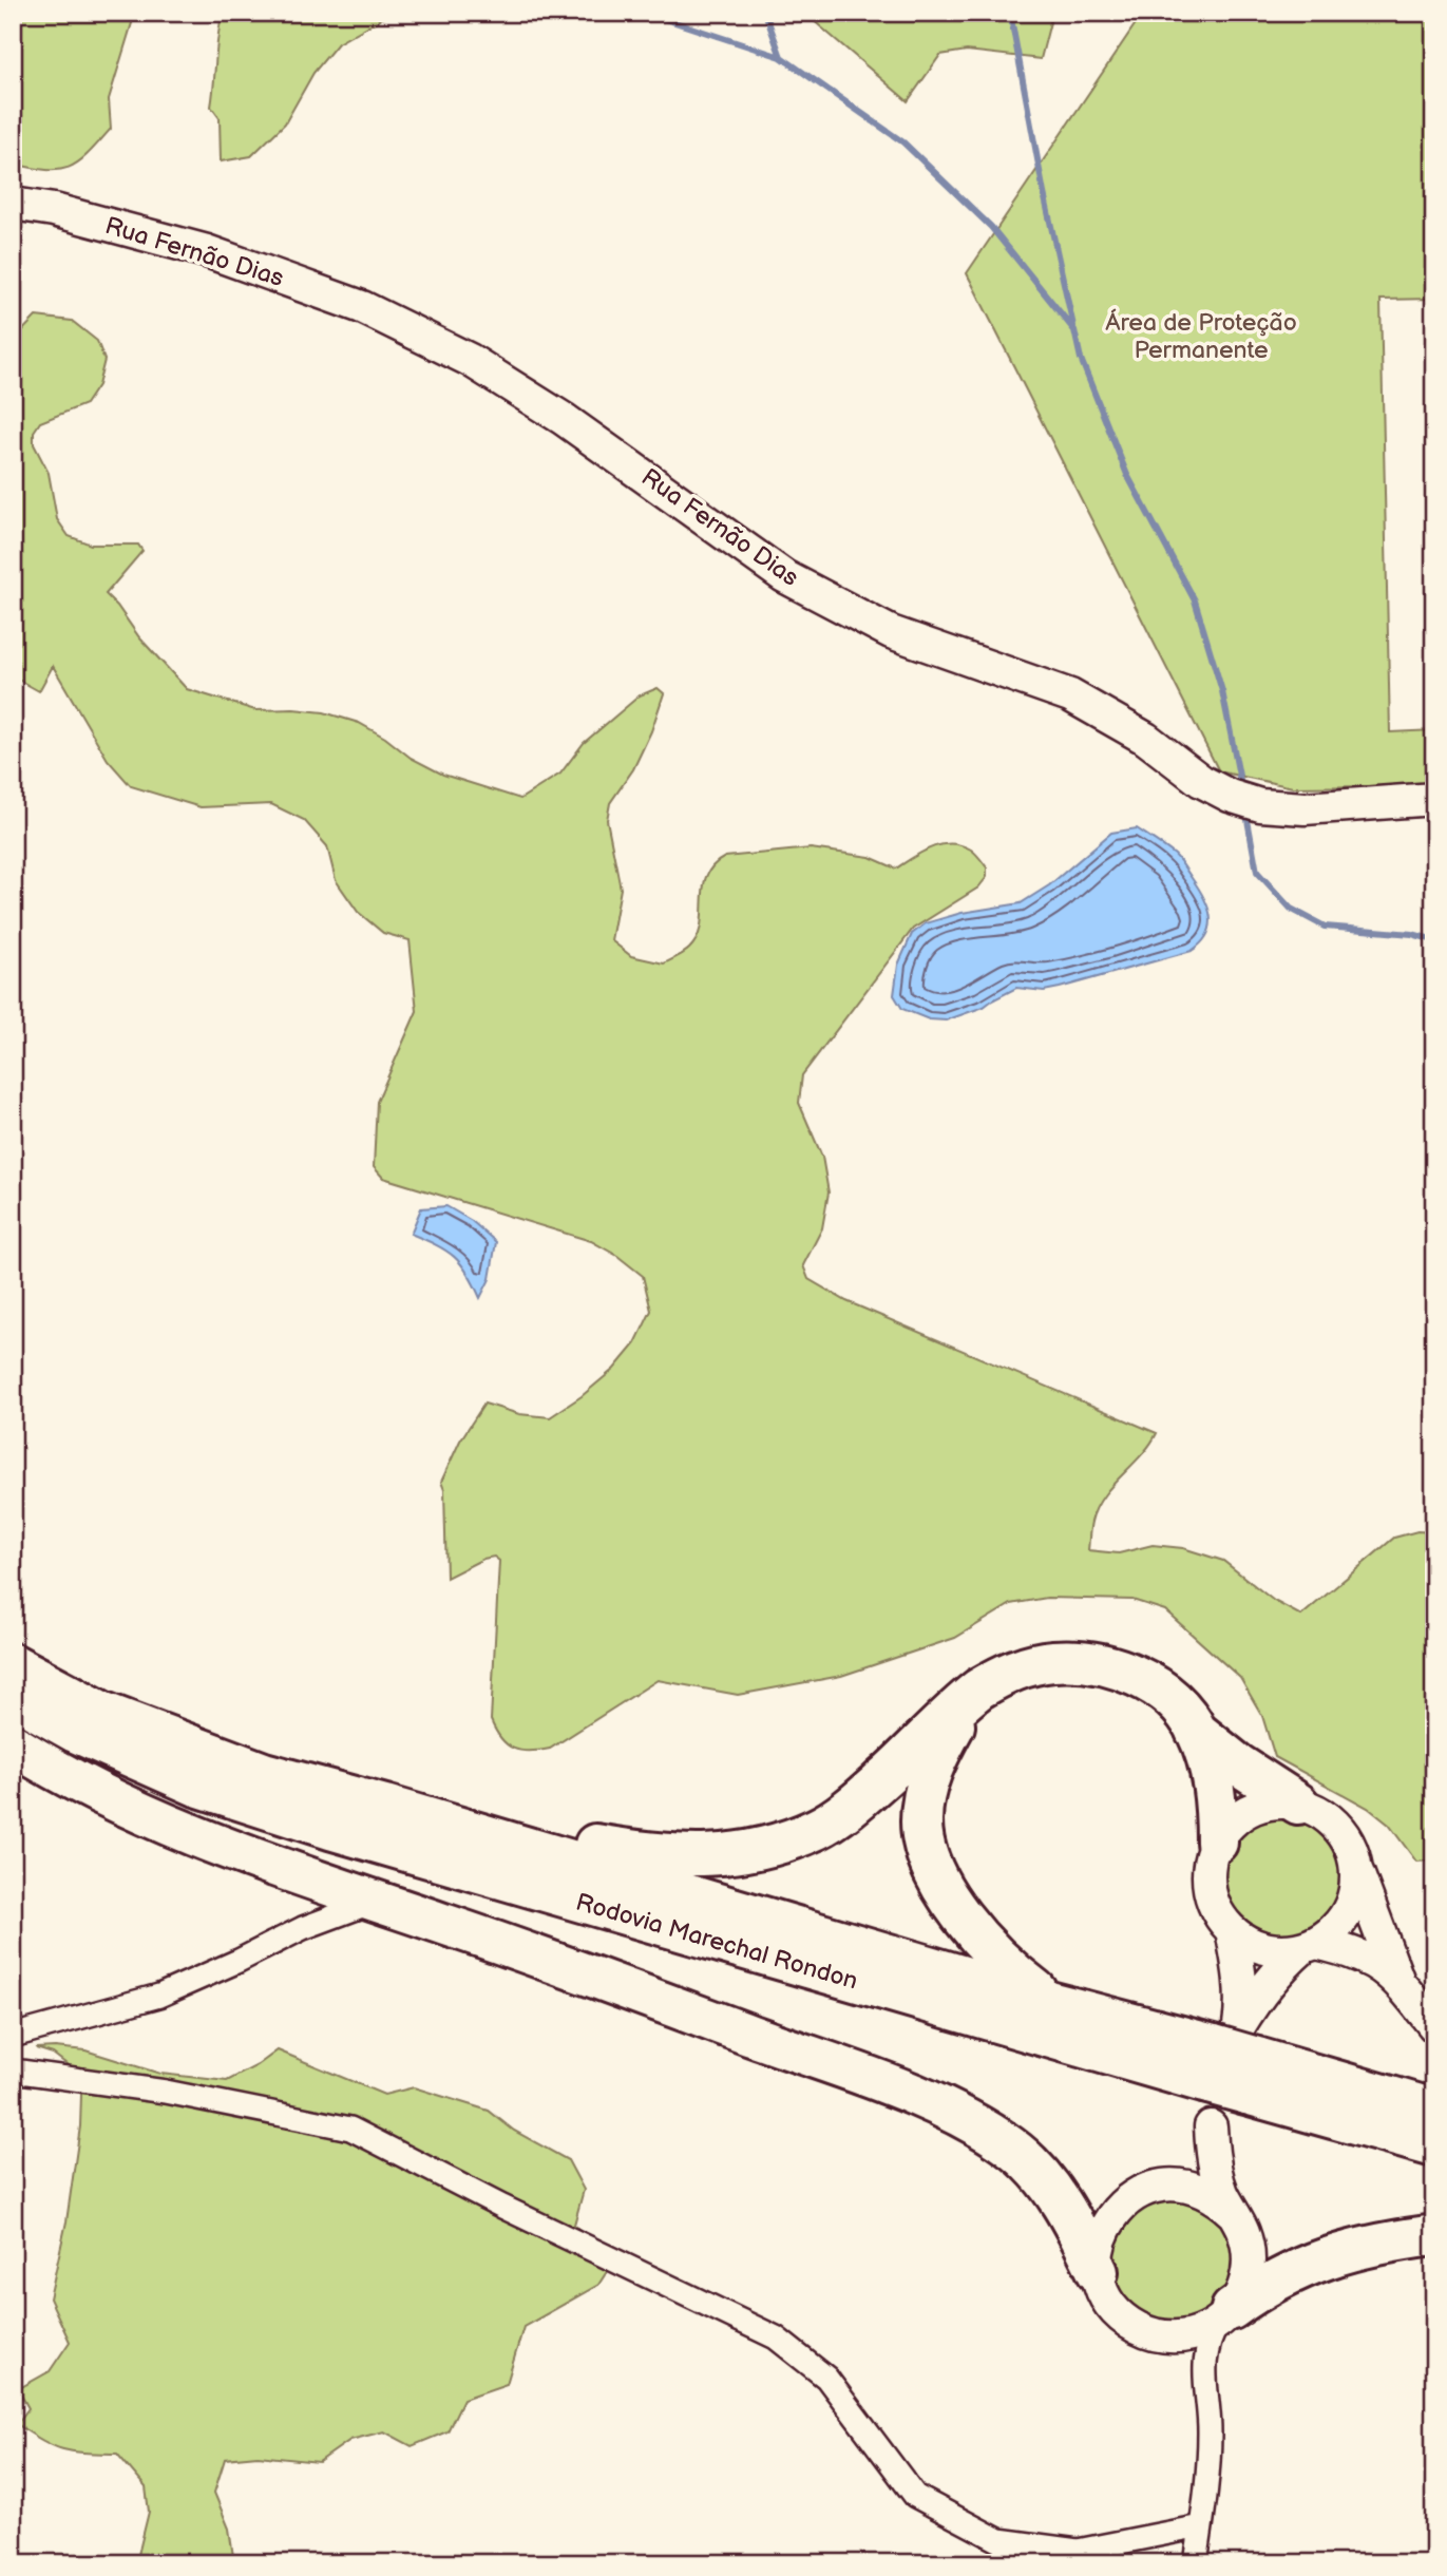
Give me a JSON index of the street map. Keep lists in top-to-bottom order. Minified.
{"streets":{"highway":["Rodovia Marechal Rondon"],"main road":["Rua Fernão Dias"]},"parks":["Área de Proteção Permanente"]}
